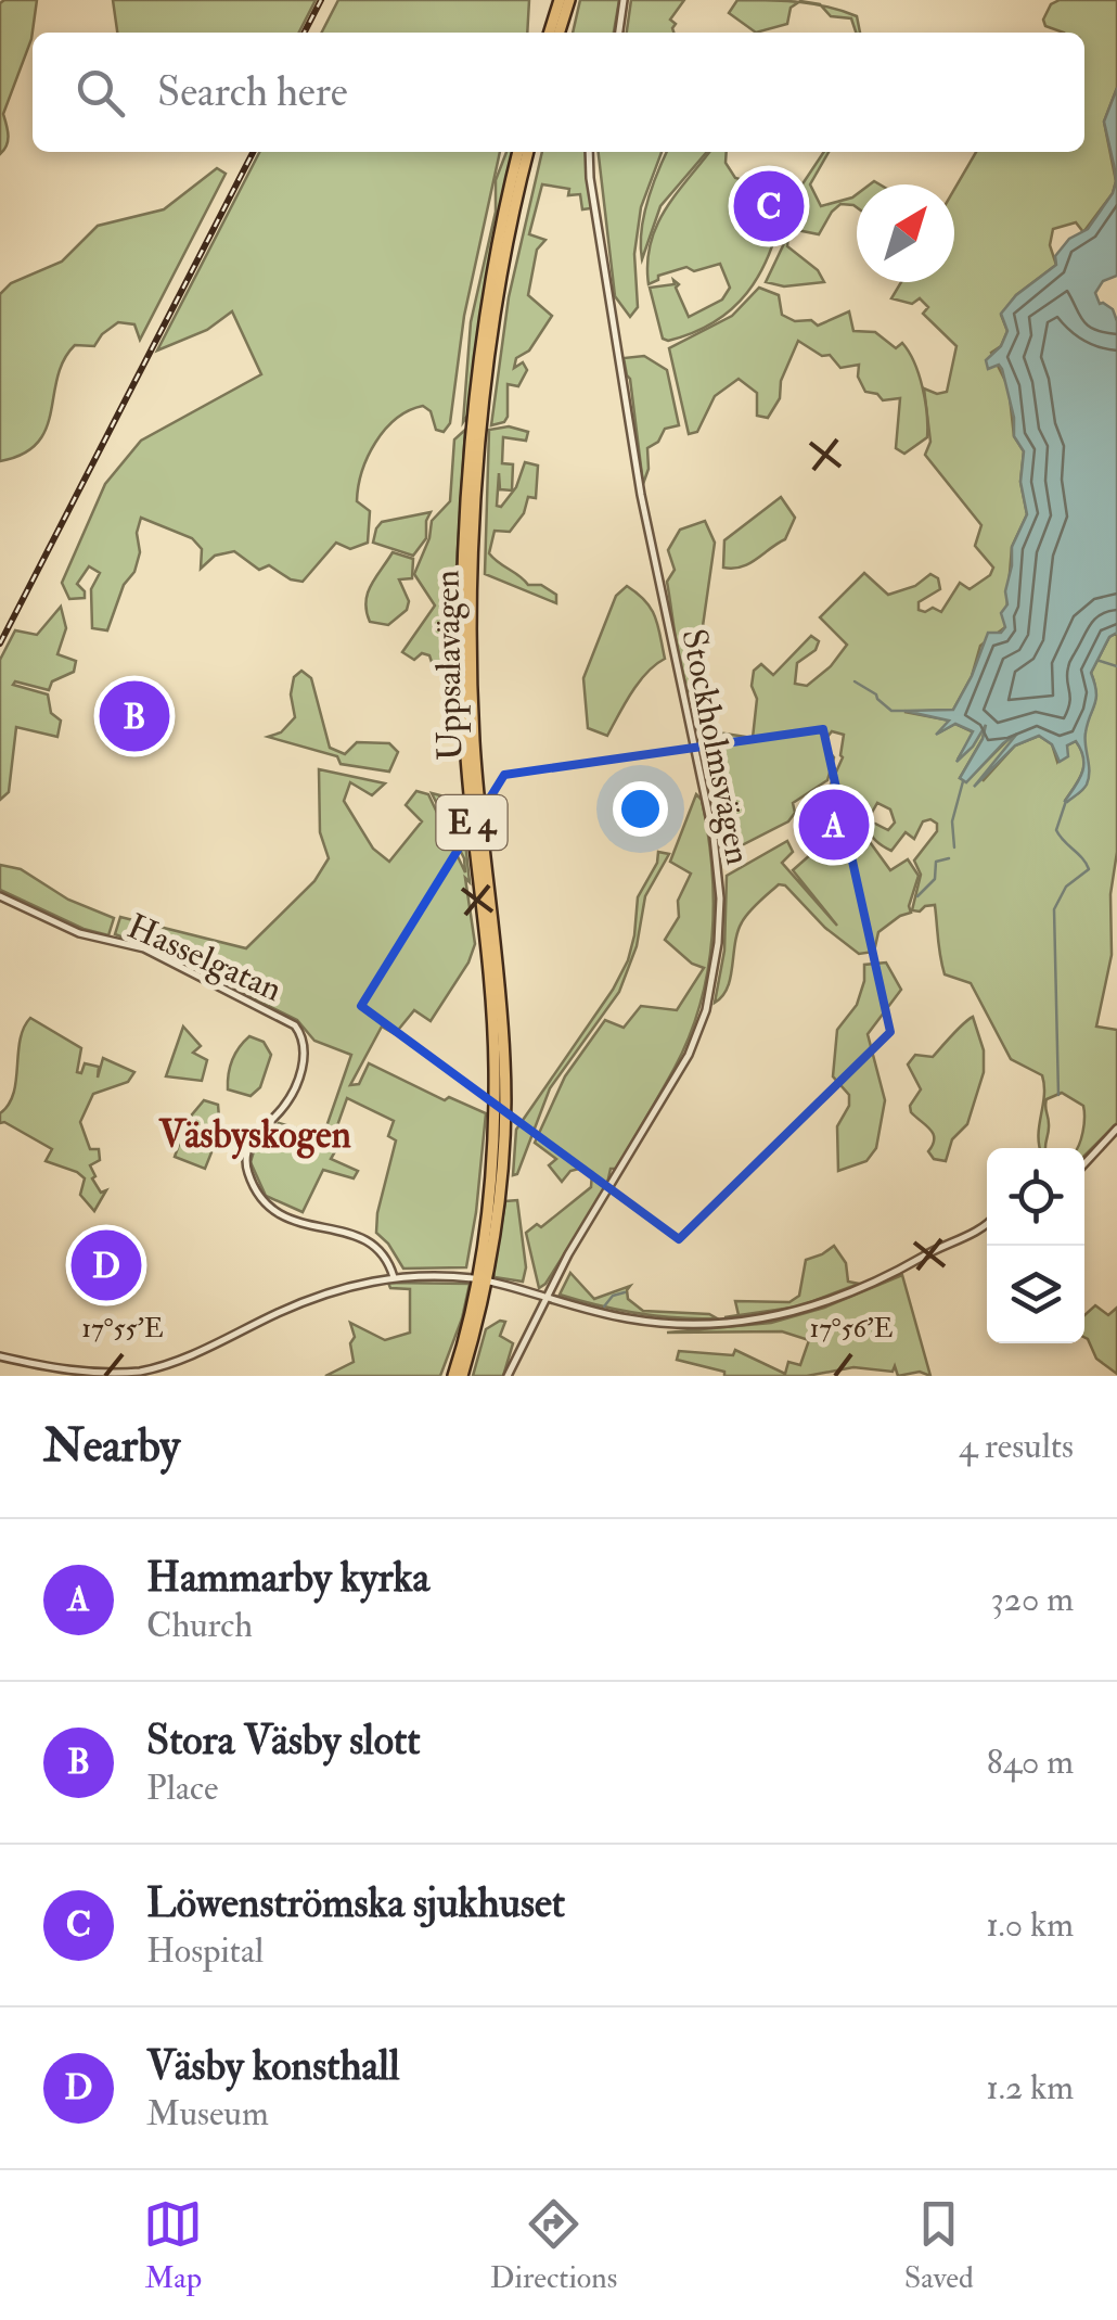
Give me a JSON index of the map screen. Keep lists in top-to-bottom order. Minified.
{"streets":{"highway":["Uppsalavägen","E 4"],"street":["Stockholmsvägen","Hasselgatan"]},"districts":["Väsbyskogen"],"north":"top right","page":{"search":"Search here","pins":["C","B","A","D"],"heading":["Nearby","4 results"],"list":[{"mark":"A","name":"Hammarby kyrka","note":"Church","value":"320 m"},{"mark":"B","name":"Stora Väsby slott","note":"Place","value":"840 m"},{"mark":"C","name":"Löwenströmska sjukhuset","note":"Hospital","value":"1.0 km"},{"mark":"D","name":"Väsby konsthall","note":"Museum","value":"1.2 km"}],"nav":["Map","Directions","Saved"]},"coordinates":["17°55'E","17°56'E"]}
